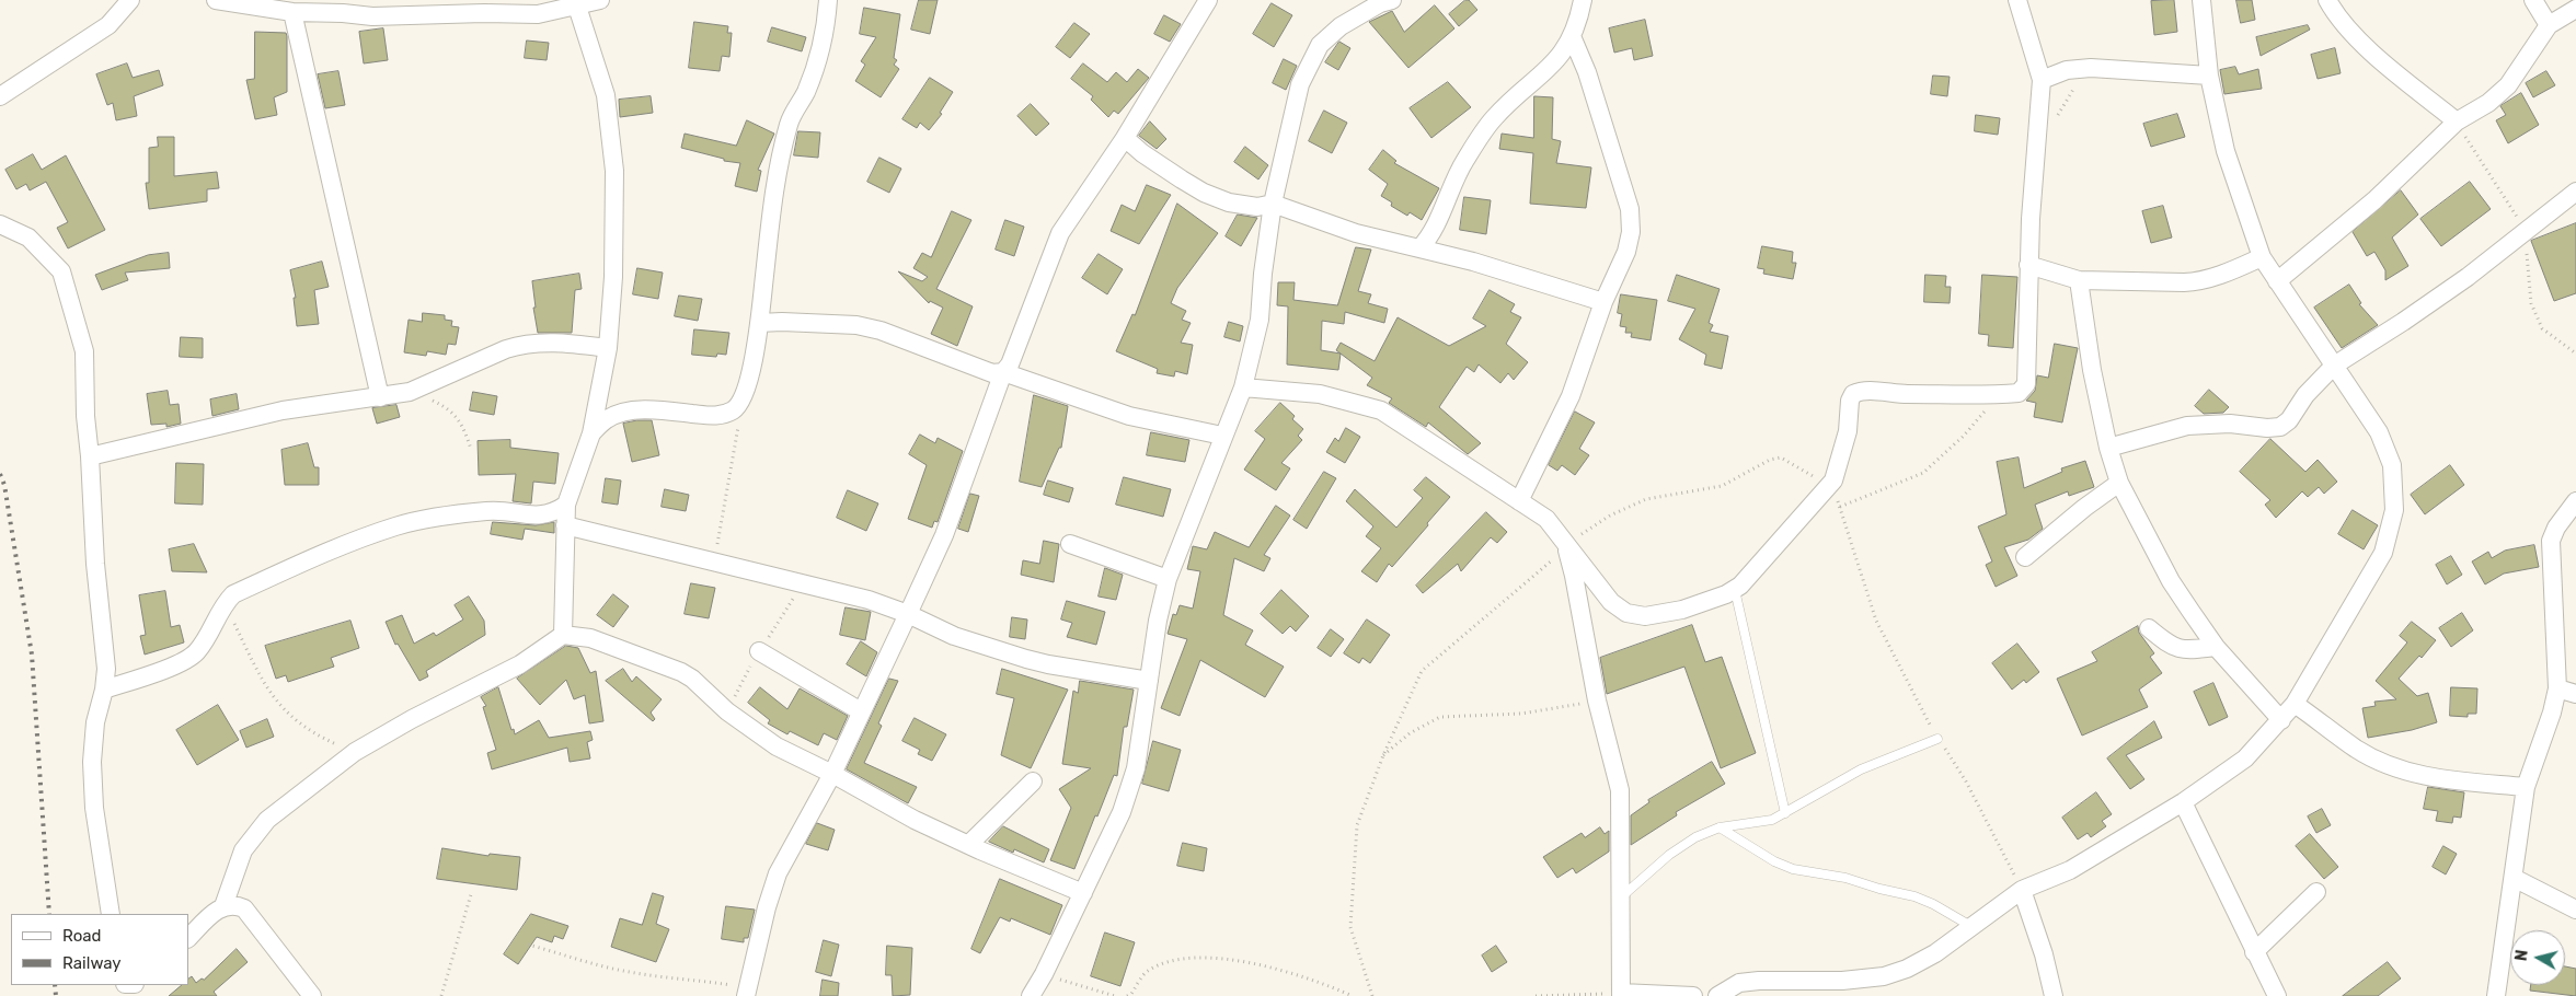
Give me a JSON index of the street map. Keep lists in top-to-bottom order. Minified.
{"legend":["Road","Railway"],"north":"left"}
